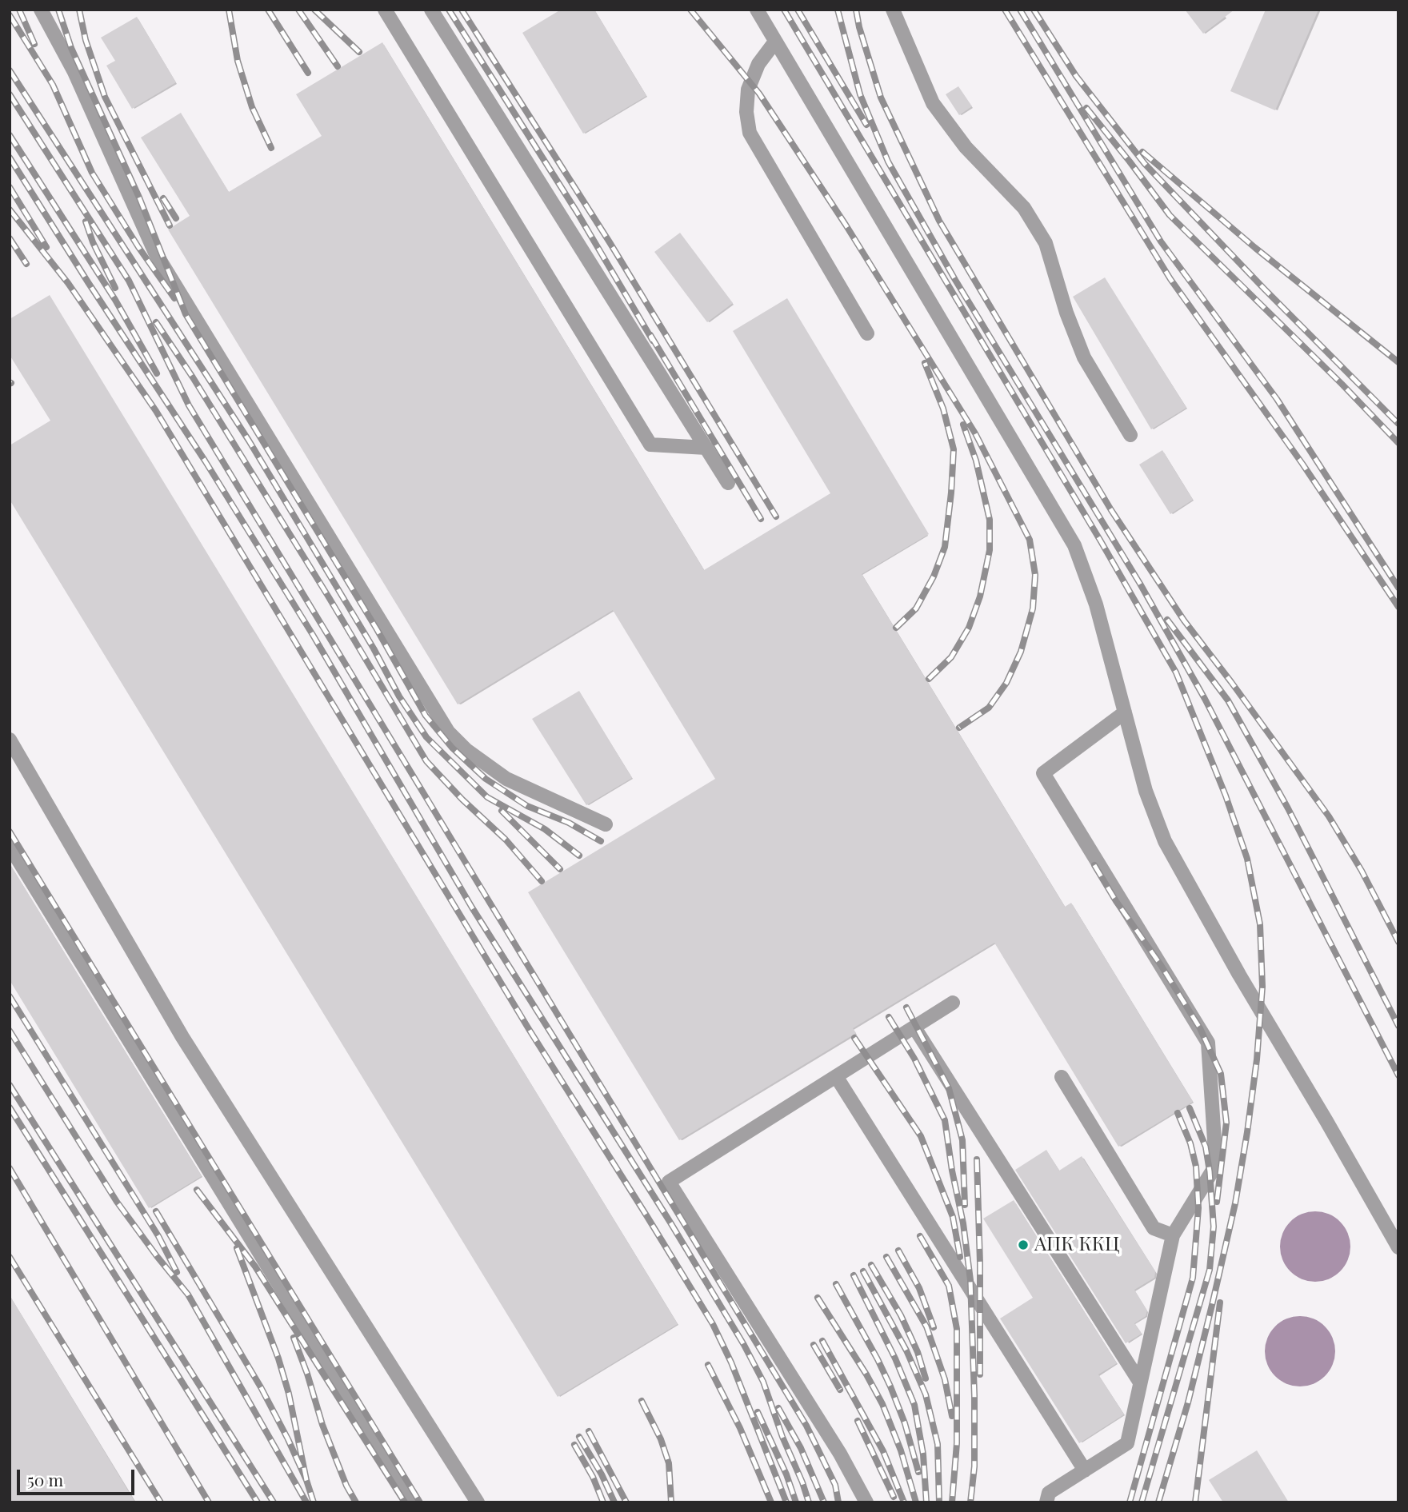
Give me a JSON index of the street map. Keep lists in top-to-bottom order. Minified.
{"places":["АПК ККЦ"],"scale_bar":"50 m"}
